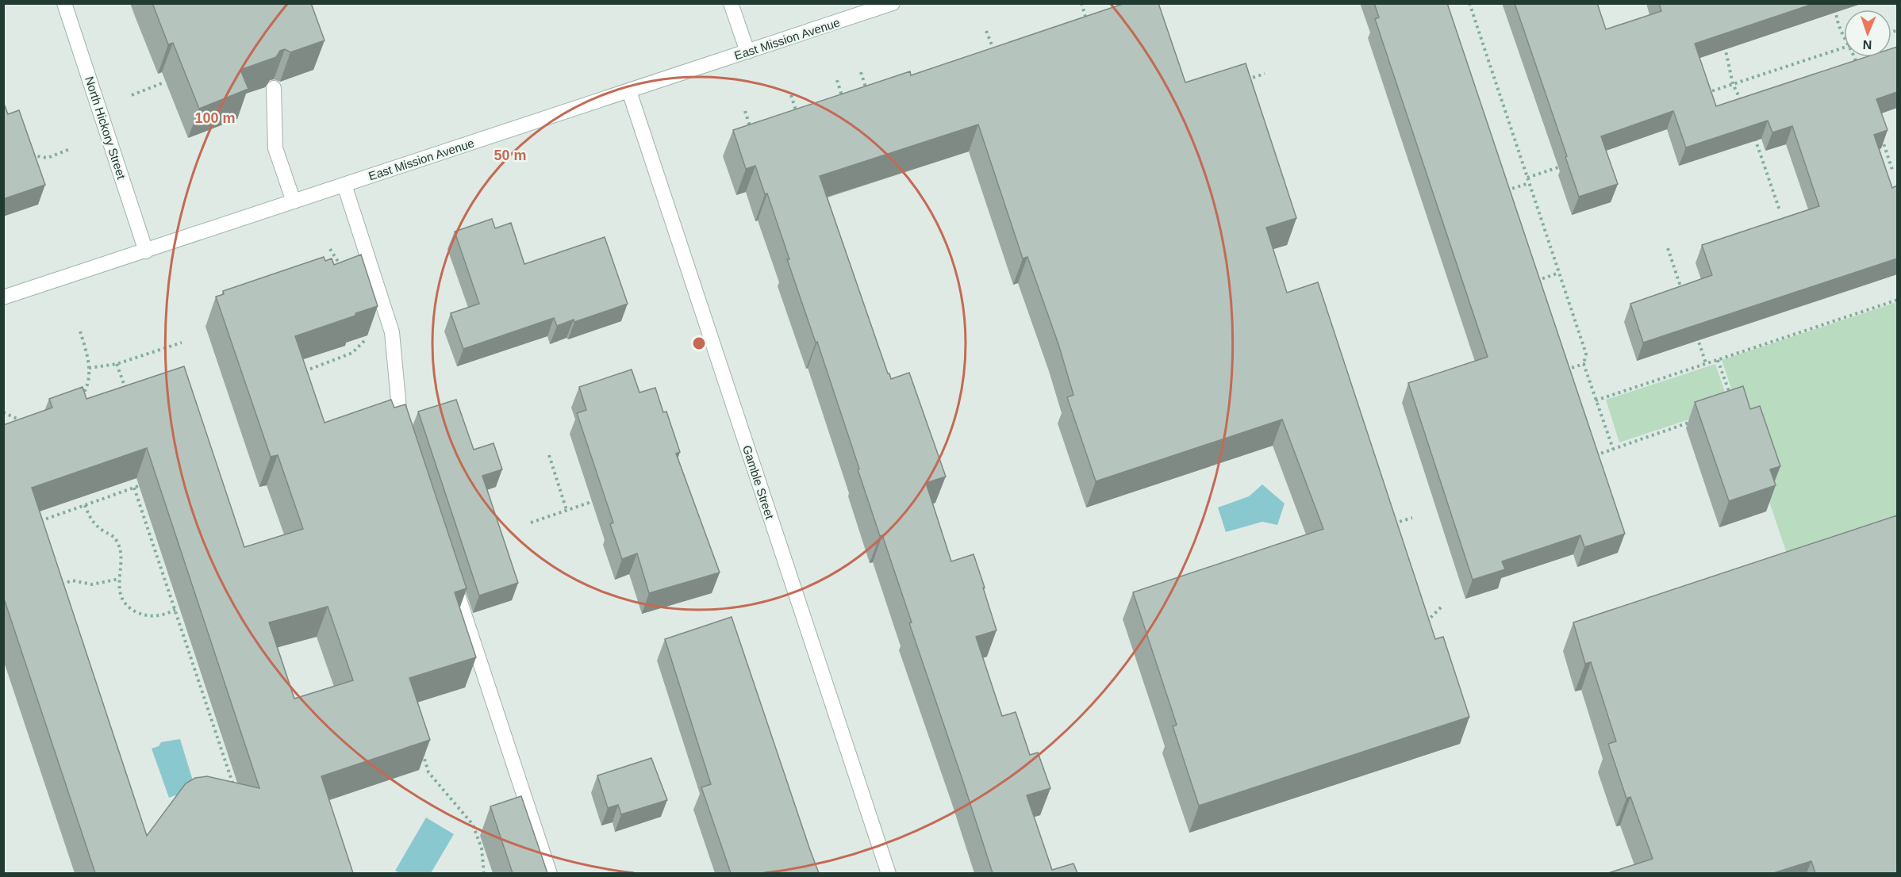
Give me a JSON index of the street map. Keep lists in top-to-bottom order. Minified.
{"streets":{"street":["East Mission Avenue","North Hickory Street","Gamble Street"]},"crossings":[["East Mission Avenue","North Hickory Street"],["East Mission Avenue","Gamble Street"]],"north":"bottom","rings":["100 m","50 m"]}
